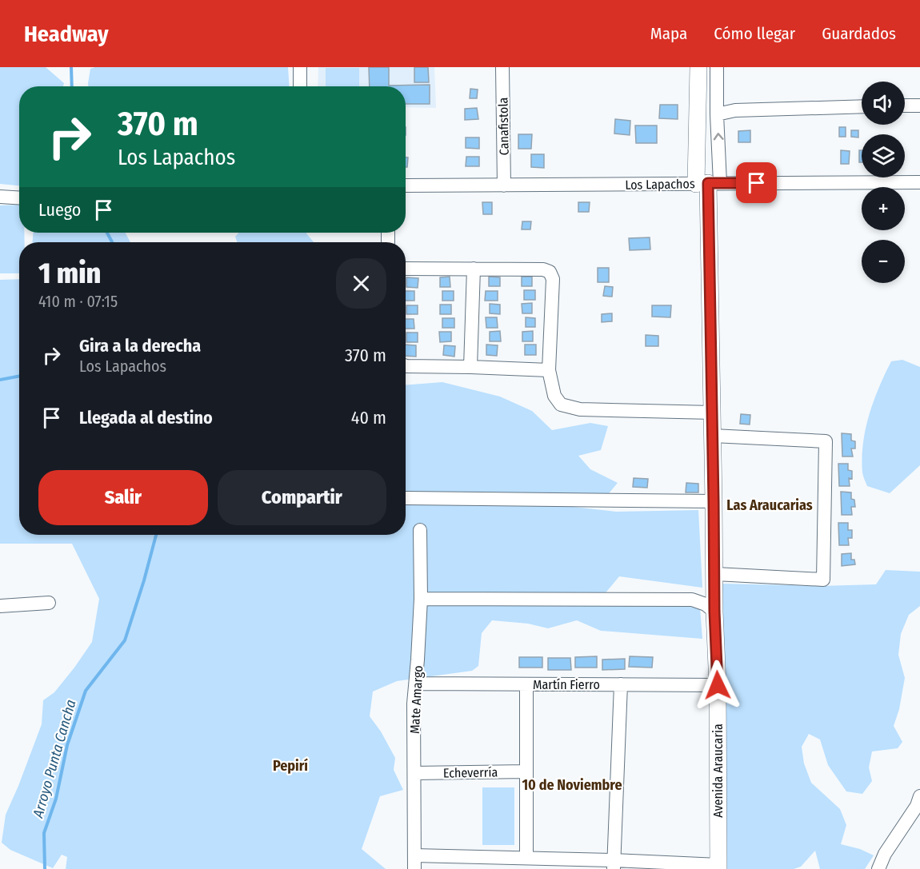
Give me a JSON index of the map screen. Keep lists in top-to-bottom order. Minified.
{"streets":{"main road":["Avenida Araucaria"],"street":["Canafistola","Los Lapachos","Martín Fierro","Mate Amargo","Echeverría"]},"crossings":[["Canafistola","Los Lapachos"],["Los Lapachos","Avenida Araucaria"],["Martín Fierro","Mate Amargo"],["Martín Fierro","Avenida Araucaria"],["Mate Amargo","Echeverría"]],"districts":["Las Araucarias","Pepirí","10 de Noviembre"],"water":["Arroyo Punta Cancha"],"page":{"header":"Headway","nav":["Mapa","Cómo llegar","Guardados"],"map_buttons":["+","−"],"turn":["370 m","Los Lapachos"],"then":"Luego","heading":["1 min","410 m · 07:15"],"list":[{"name":"Gira a la derecha","note":"Los Lapachos","value":"370 m"},{"name":"Llegada al destino","value":"40 m"}],"buttons":["Salir","Compartir"]}}
